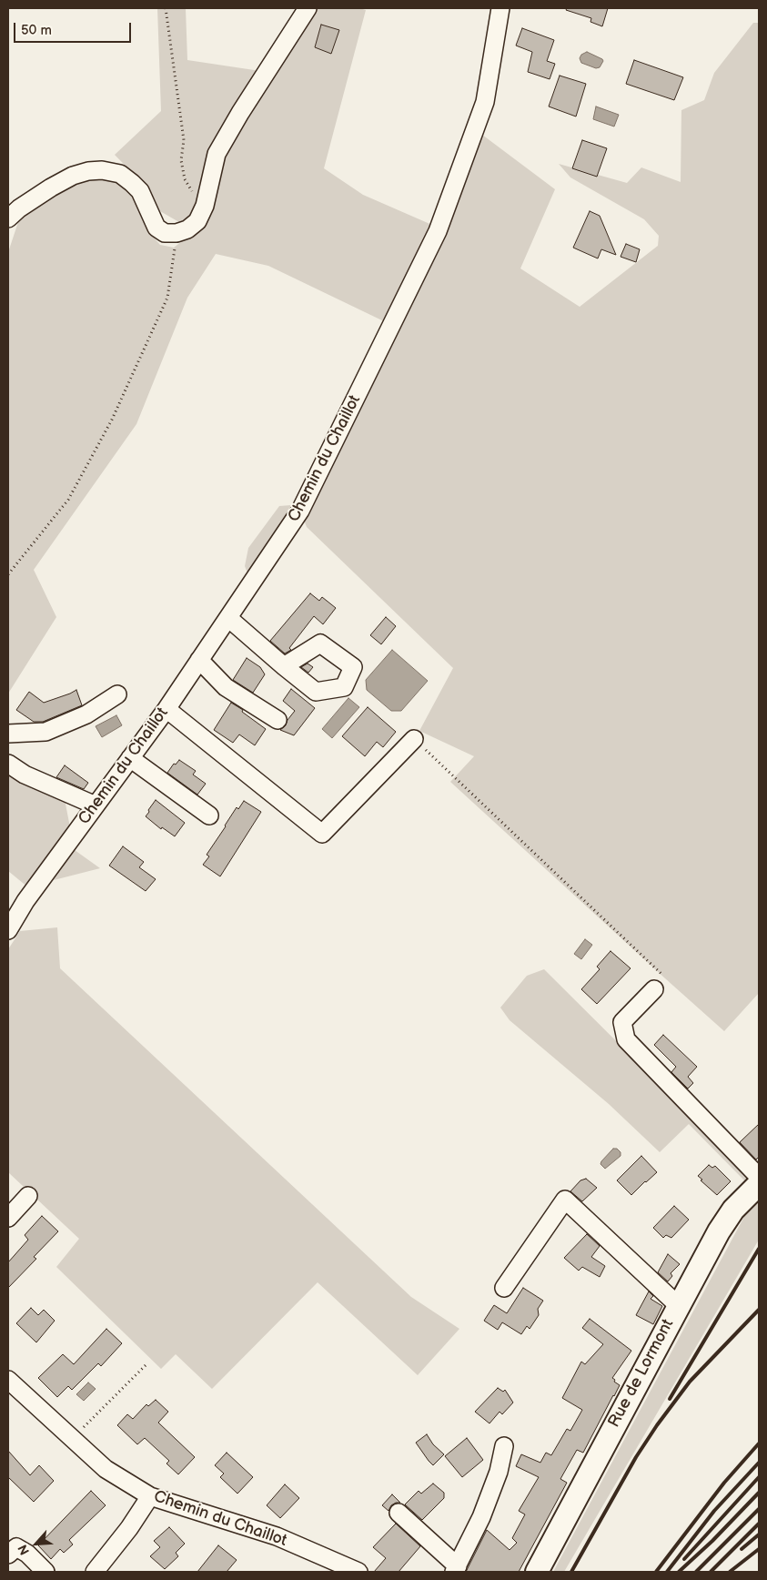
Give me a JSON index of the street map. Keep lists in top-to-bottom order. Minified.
{"streets":{"main road":["Rue de Lormont"],"street":["Chemin du Chaillot"]},"scale_bar":"50 m","north":"bottom left"}
